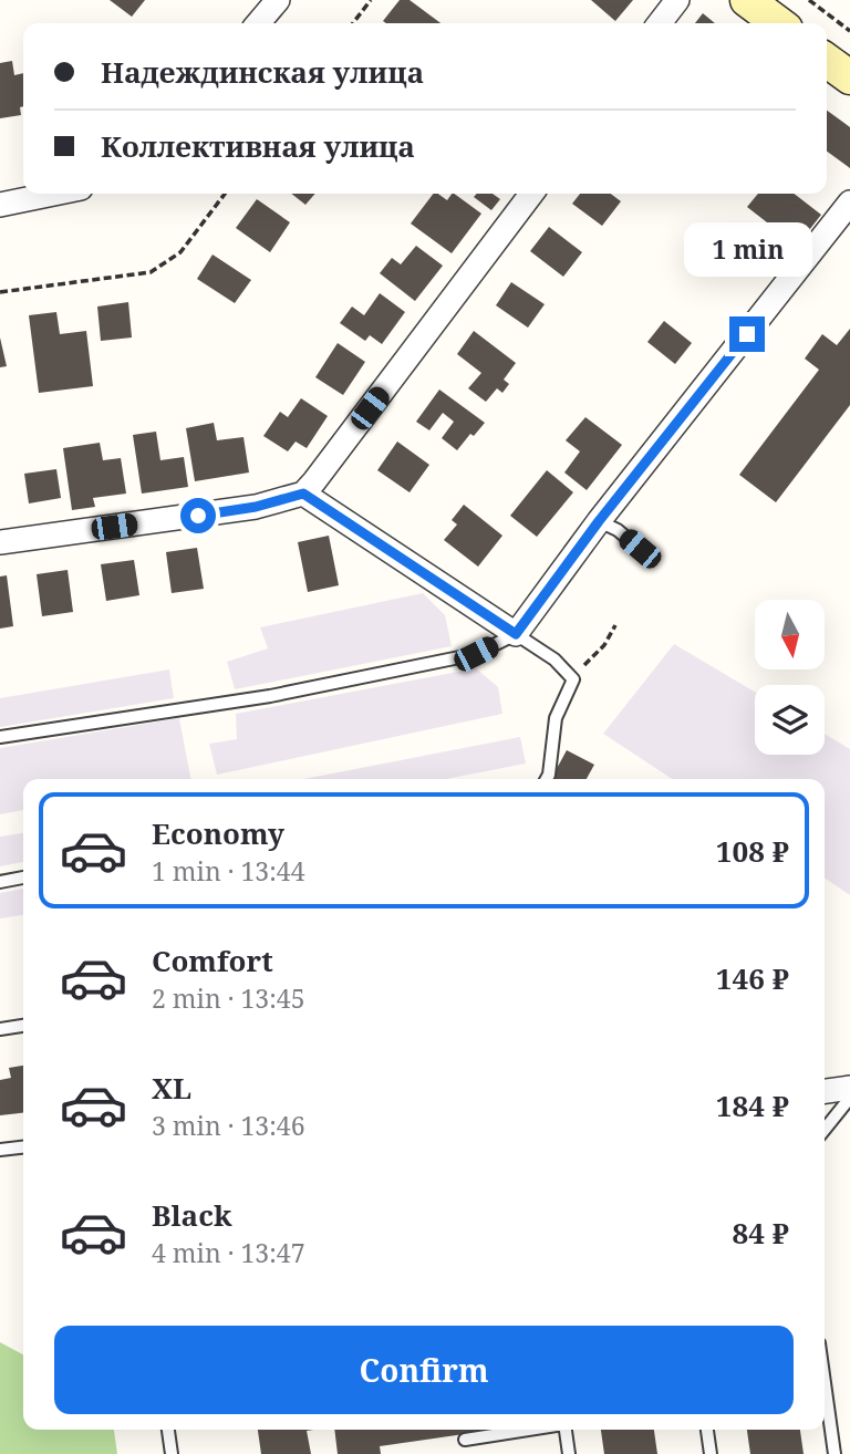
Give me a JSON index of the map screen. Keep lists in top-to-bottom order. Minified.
{"north":"bottom","page":{"banner":["Надеждинская улица","Коллективная улица"],"bubble":"1 min","list":[{"name":"Economy","note":"1 min · 13:44","value":"108 ₽"},{"name":"Comfort","note":"2 min · 13:45","value":"146 ₽"},{"name":"XL","note":"3 min · 13:46","value":"184 ₽"},{"name":"Black","note":"4 min · 13:47","value":"84 ₽"}],"buttons":"Confirm"}}
